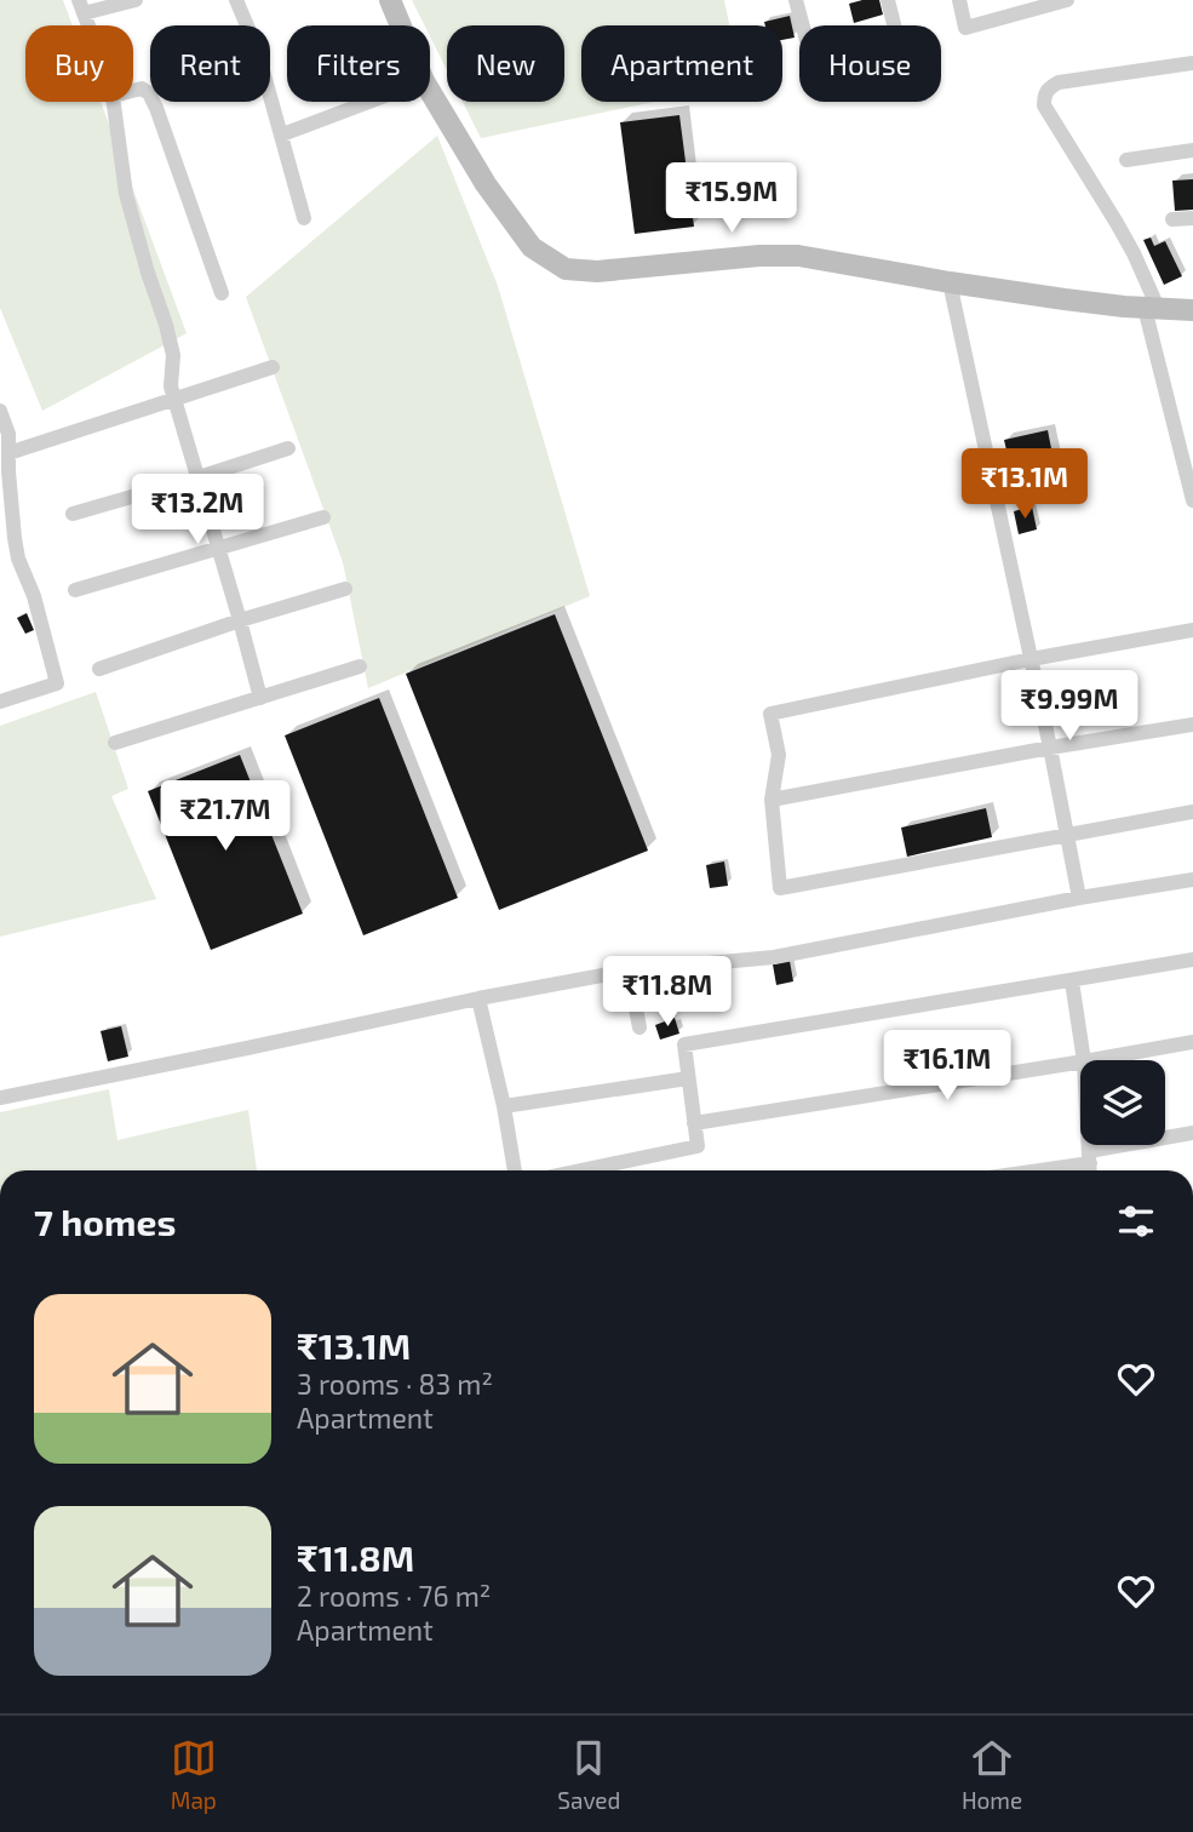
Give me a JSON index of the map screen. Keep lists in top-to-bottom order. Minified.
{"page":{"chip":["Buy","Rent","Filters","New","Apartment","House"],"price":["₹15.9M","₹13.1M","₹13.2M","₹9.99M","₹21.7M","₹11.8M","₹16.1M"],"heading":"7 homes","list":[{"name":"₹13.1M","note":"3 rooms · 83 m² · Apartment"},{"name":"₹11.8M","note":"2 rooms · 76 m² · Apartment"}],"tabs":["Map","Saved","Home"]}}
